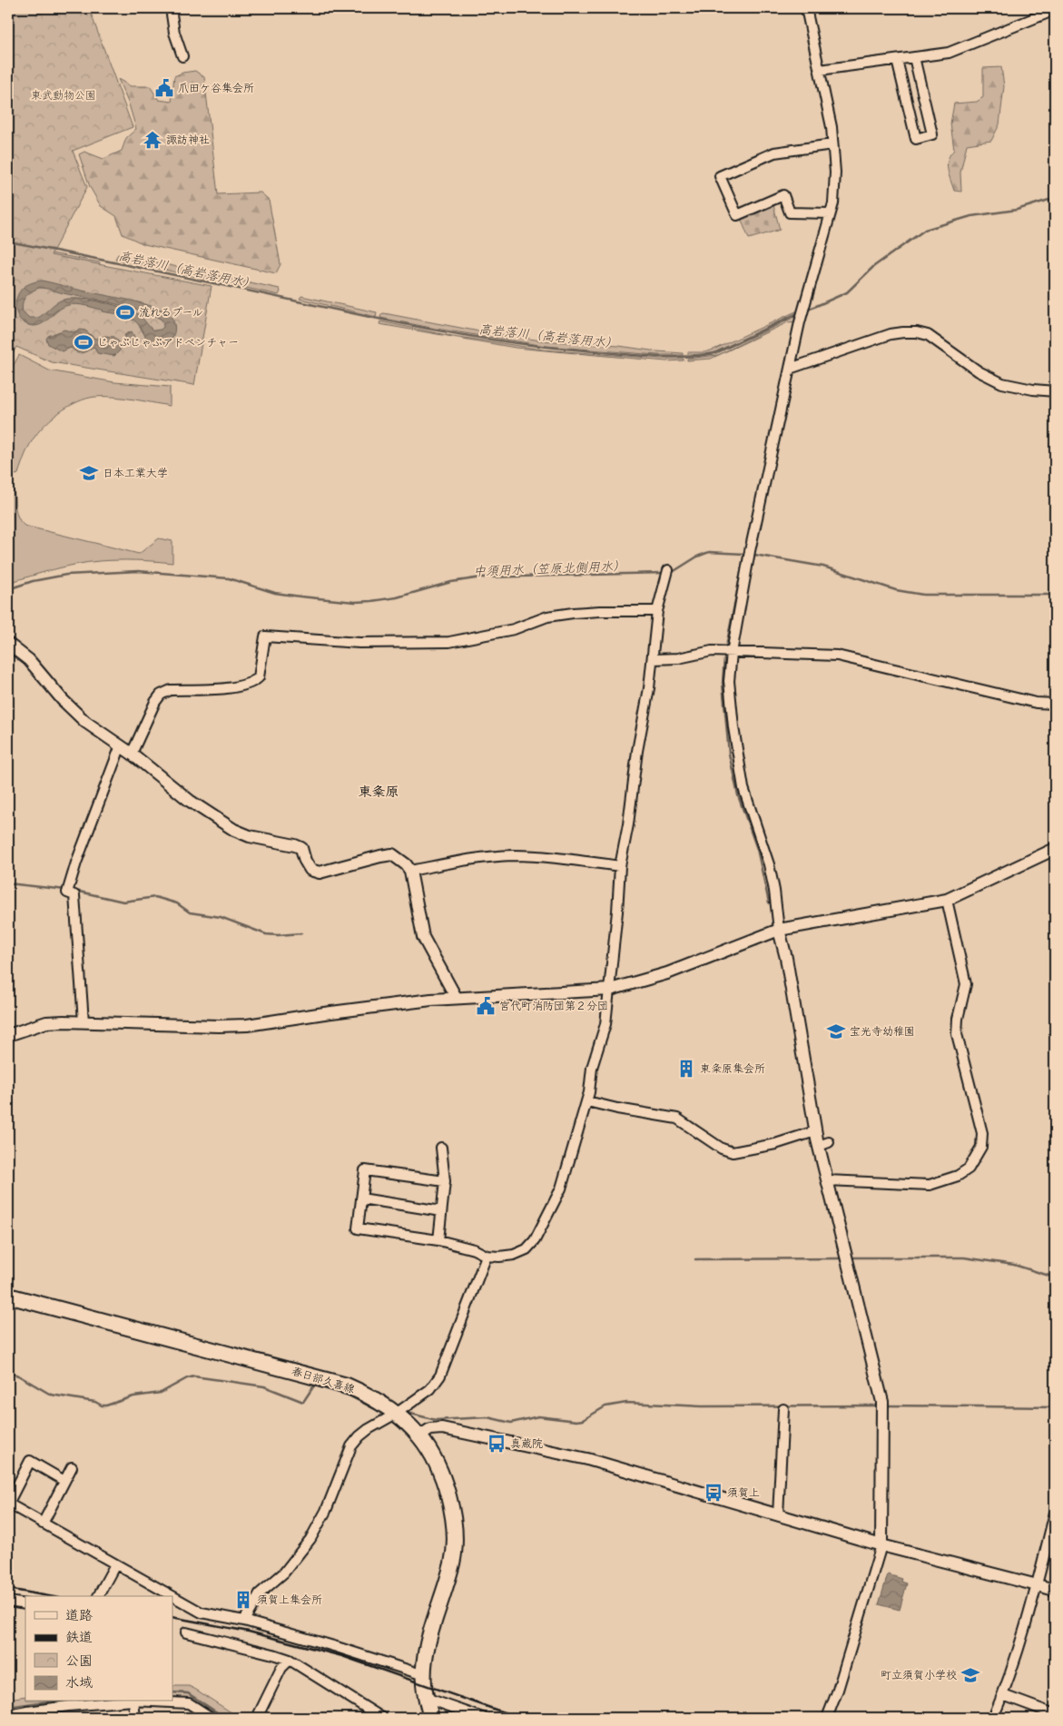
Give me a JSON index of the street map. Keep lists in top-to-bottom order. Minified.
{"streets":{"main road":["春日部久喜線"]},"districts":["東粂原"],"water":["高岩落川（高岩落用水）","中須用水（笠原北側用水）"],"parks":["東武動物公園"],"places":{"public building":["爪田ケ谷集会所","宮代町消防団第２分団"],"temple":["諏訪神社"],"sports":["流れるプール","じゃぶじゃぶアドベンチャー"],"school or university":["日本工業大学","宝光寺幼稚園","町立須賀小学校"],"building":["東粂原集会所","須賀上集会所"],"bus stop":["真蔵院","須賀上"]},"legend":["道路","鉄道","公園","水域"]}
